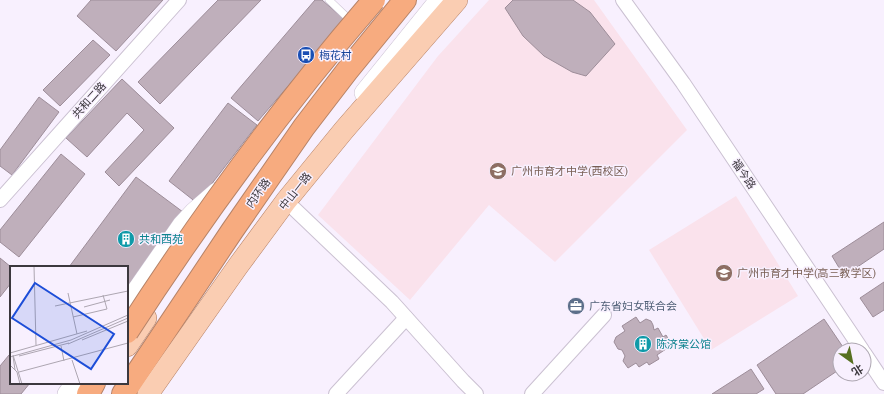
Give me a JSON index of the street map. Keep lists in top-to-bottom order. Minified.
{"streets":{"highway":["内环路"],"main road":["中山一路"],"street":["共和二路","福今路"]},"places":{"bus stop":["梅花村"],"school or university":["广州市育才中学(西校区)","广州市育才中学(高三教学区)"],"building":["共和西苑","陈济棠公馆"],"office":["广东省妇女联合会"]},"north":"bottom right"}
